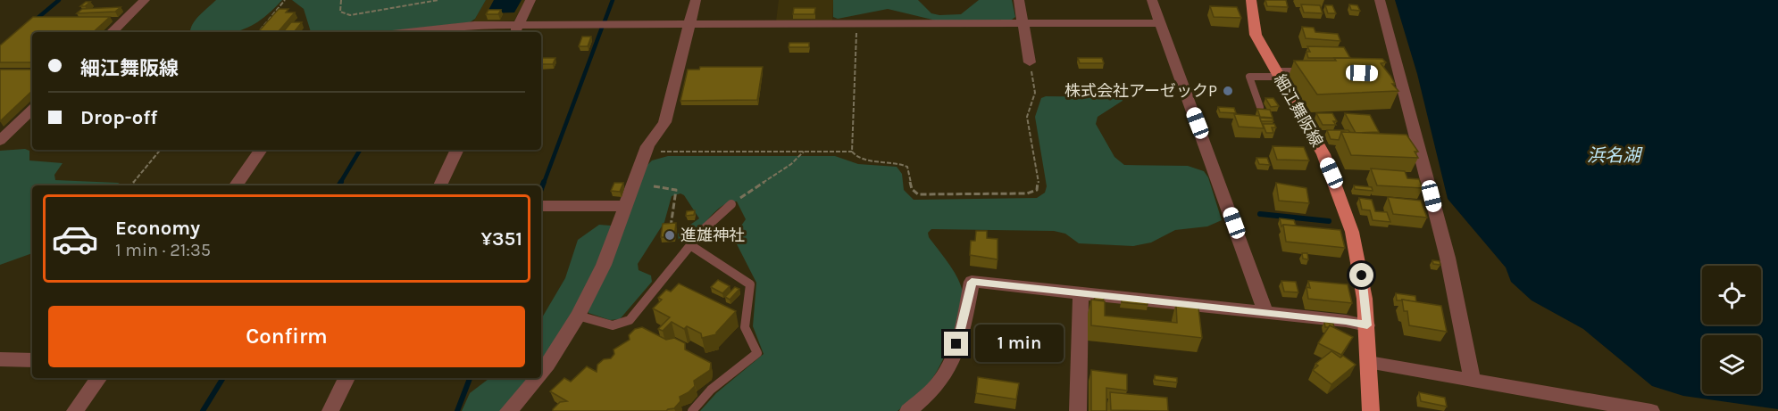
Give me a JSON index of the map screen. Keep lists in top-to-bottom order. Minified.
{"streets":{"main road":["細江舞阪線"]},"water":["浜名湖"],"places":["株式会社アーゼックP","進雄神社"],"page":{"banner":["細江舞阪線","Drop-off"],"list":[{"name":"Economy","note":"1 min · 21:35","value":"¥351"}],"buttons":"Confirm","bubble":"1 min"}}
